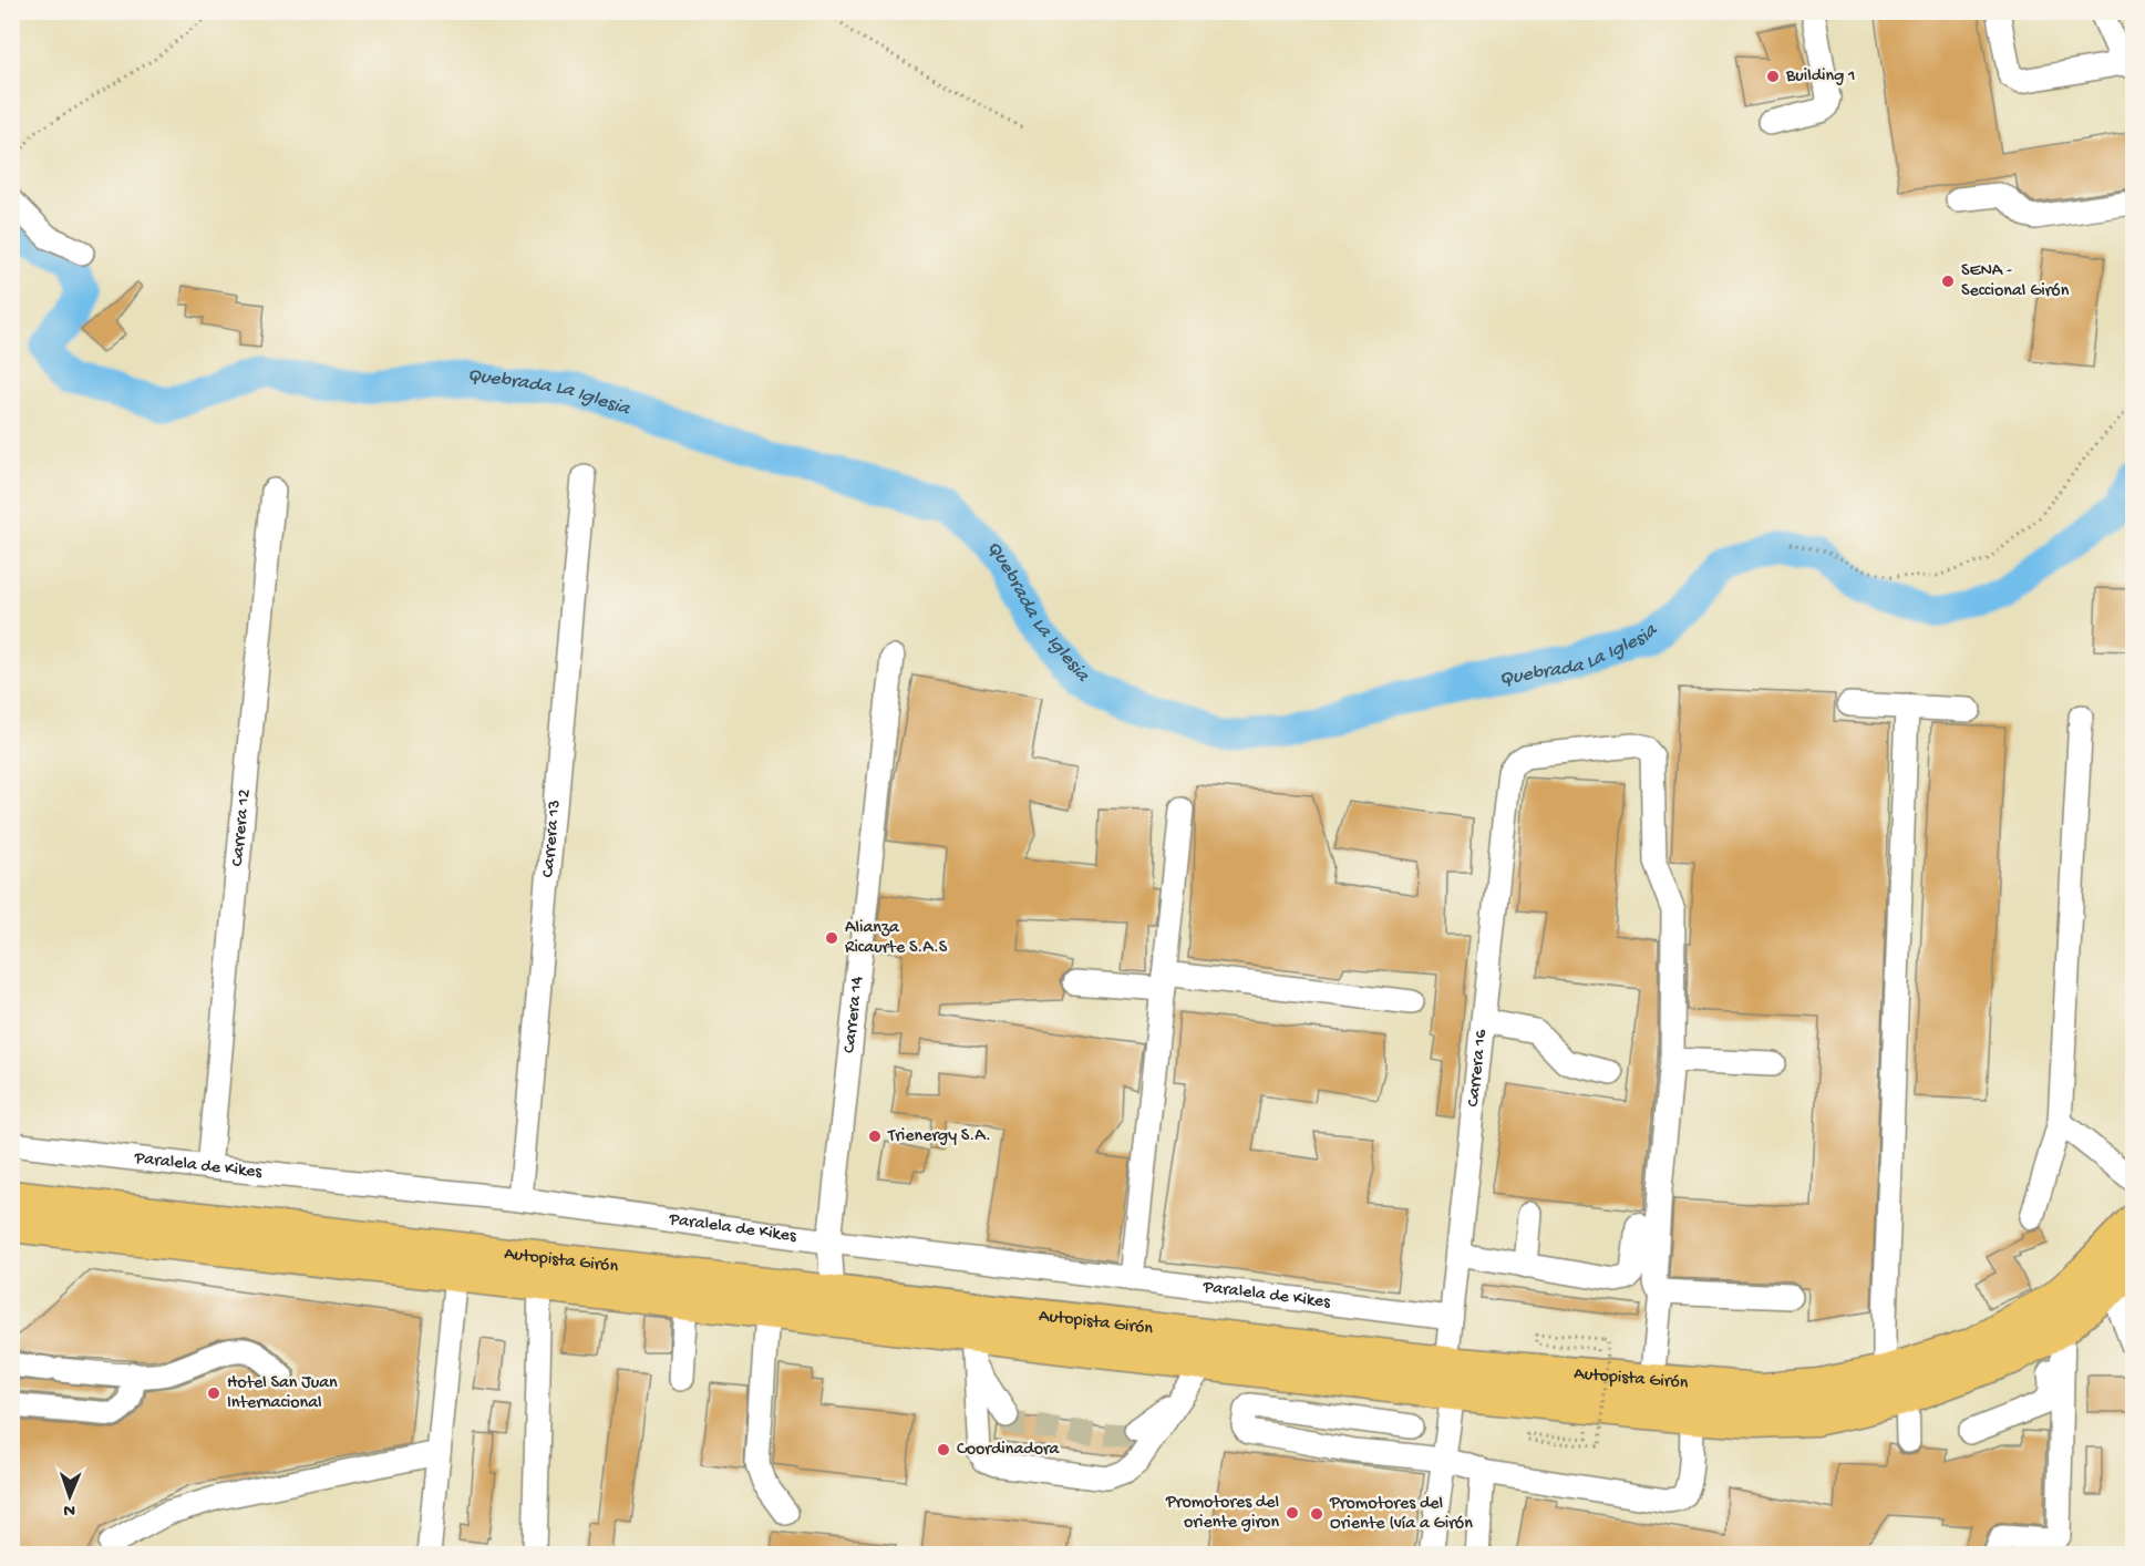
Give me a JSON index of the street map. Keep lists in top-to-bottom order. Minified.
{"streets":{"highway":["Autopista Girón"],"street":["Carrera 12","Carrera 13","Carrera 14","Carrera 16","Paralela de Kikes"]},"crossings":[["Carrera 12","Paralela de Kikes"],["Carrera 13","Paralela de Kikes"],["Carrera 14","Paralela de Kikes"],["Carrera 14","Autopista Girón"],["Carrera 16","Paralela de Kikes"],["Carrera 16","Autopista Girón"]],"water":["Quebrada La Iglesia"],"places":["Building 1","SENA - Seccional Girón","Alianza Ricaurte S.A.S","Trienergy S.A.","Hotel San Juan Internacional","Coordinadora","Promotores del oriente giron","Promotores del Oriente (vía a Girón"],"north":"bottom"}
